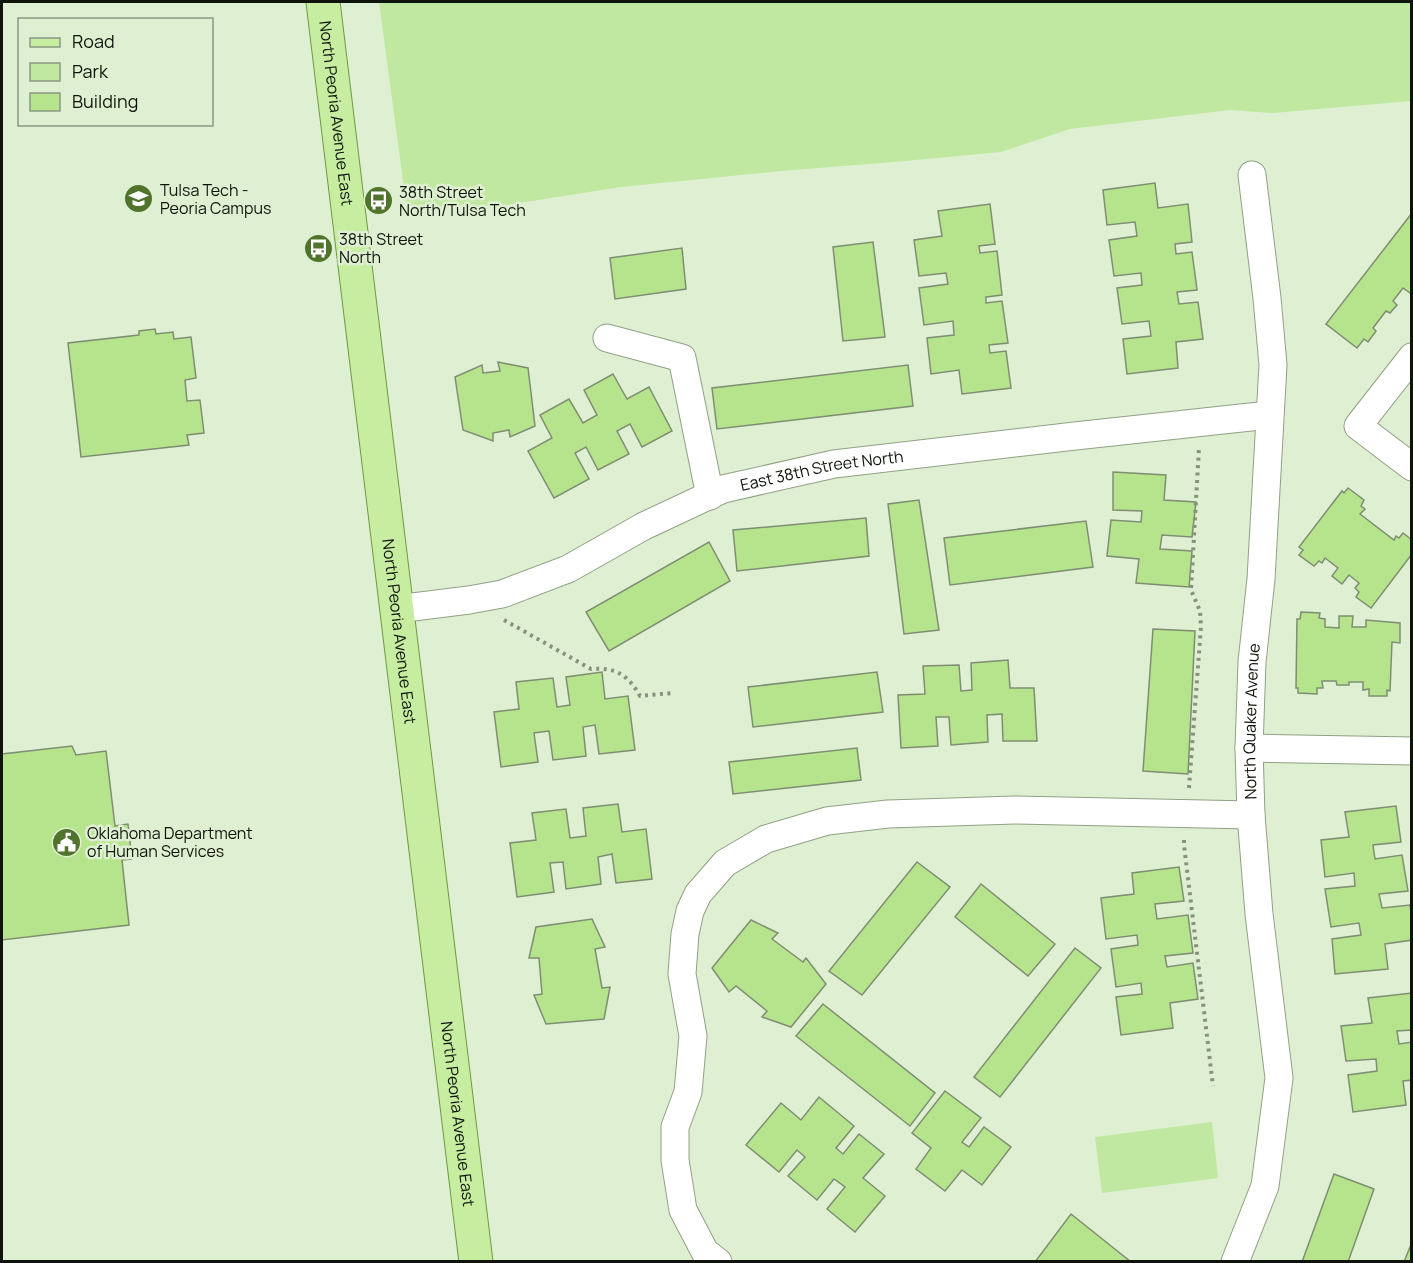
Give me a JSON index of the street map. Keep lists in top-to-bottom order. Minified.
{"streets":{"main road":["North Peoria Avenue East"],"street":["East 38th Street North","North Quaker Avenue"]},"crossings":[["North Peoria Avenue East","East 38th Street North"],["East 38th Street North","North Quaker Avenue"]],"places":{"school or university":["Tulsa Tech - Peoria Campus"],"bus stop":["38th Street North/Tulsa Tech","38th Street North"],"public building":["Oklahoma Department of Human Services"]},"legend":["Road","Park","Building"]}
